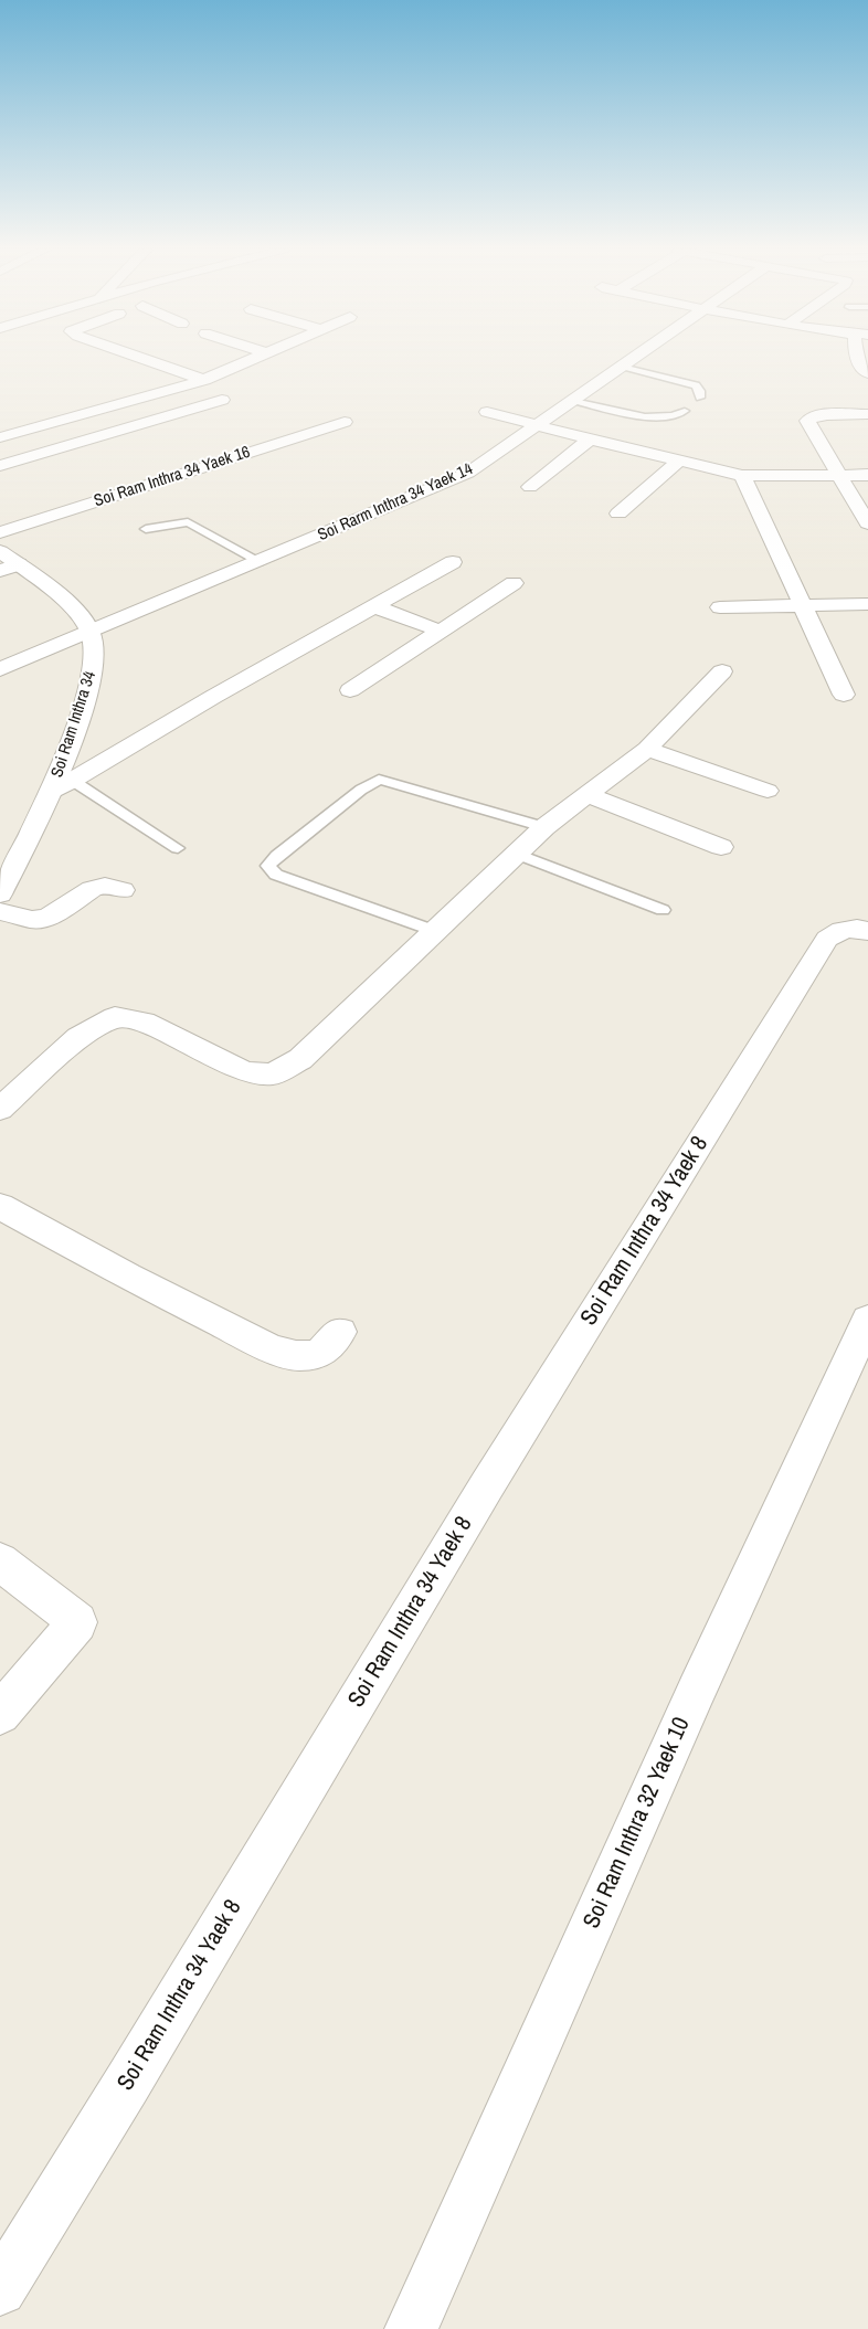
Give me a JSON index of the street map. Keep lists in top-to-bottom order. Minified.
{"streets":{"street":["Soi Ram Inthra 34 Yaek 16","Soi Rarm Inthra 34 Yaek 14","Soi Ram Inthra 34","Soi Ram Inthra 34 Yaek 8","Soi Ram Inthra 32 Yaek 10"]},"crossings":[["Soi Rarm Inthra 34 Yaek 14","Soi Ram Inthra 34"]]}
